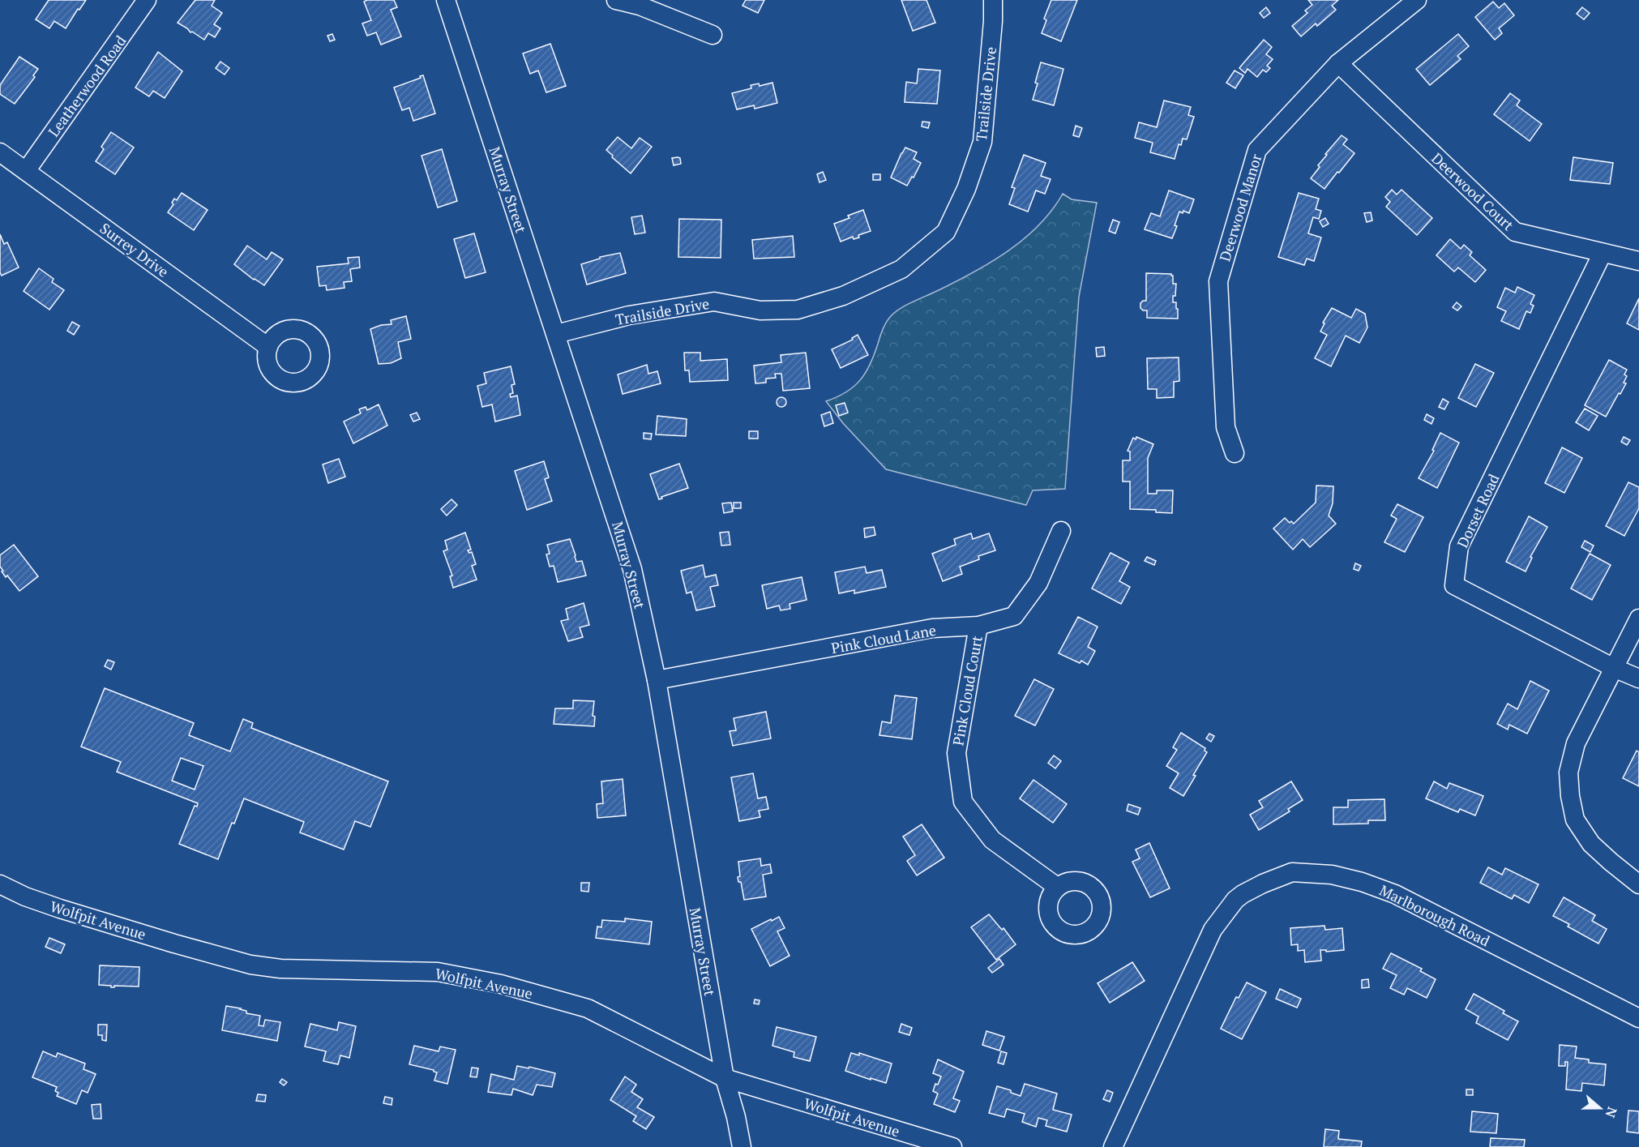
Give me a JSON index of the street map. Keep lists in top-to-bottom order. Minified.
{"streets":{"street":["Leatherwood Road","Trailside Drive","Murray Street","Deerwood Court","Deerwood Manor","Surrey Drive","Dorset Road","Pink Cloud Lane","Pink Cloud Court","Marlborough Road","Wolfpit Avenue"]},"crossings":[["Leatherwood Road","Surrey Drive"],["Trailside Drive","Murray Street"],["Murray Street","Pink Cloud Lane"],["Murray Street","Wolfpit Avenue"],["Deerwood Court","Deerwood Manor"],["Deerwood Court","Dorset Road"],["Pink Cloud Lane","Pink Cloud Court"]],"north":"right"}
